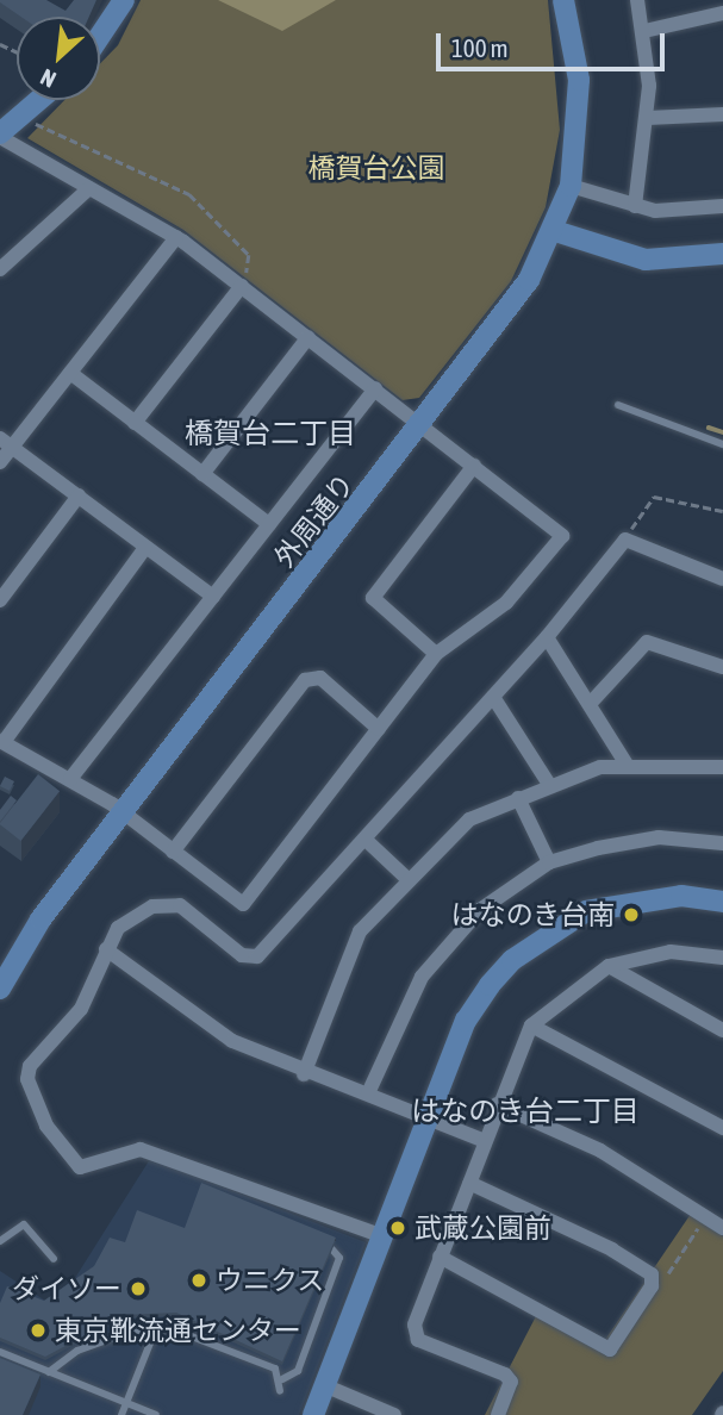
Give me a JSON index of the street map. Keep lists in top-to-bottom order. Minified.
{"streets":{"street":["外周通り"]},"districts":["橋賀台二丁目","はなのき台二丁目"],"parks":["橋賀台公園"],"places":["はなのき台南","武蔵公園前","ウニクス","ダイソー","東京靴流通センター"],"scale_bar":"100 m","north":"bottom left"}
